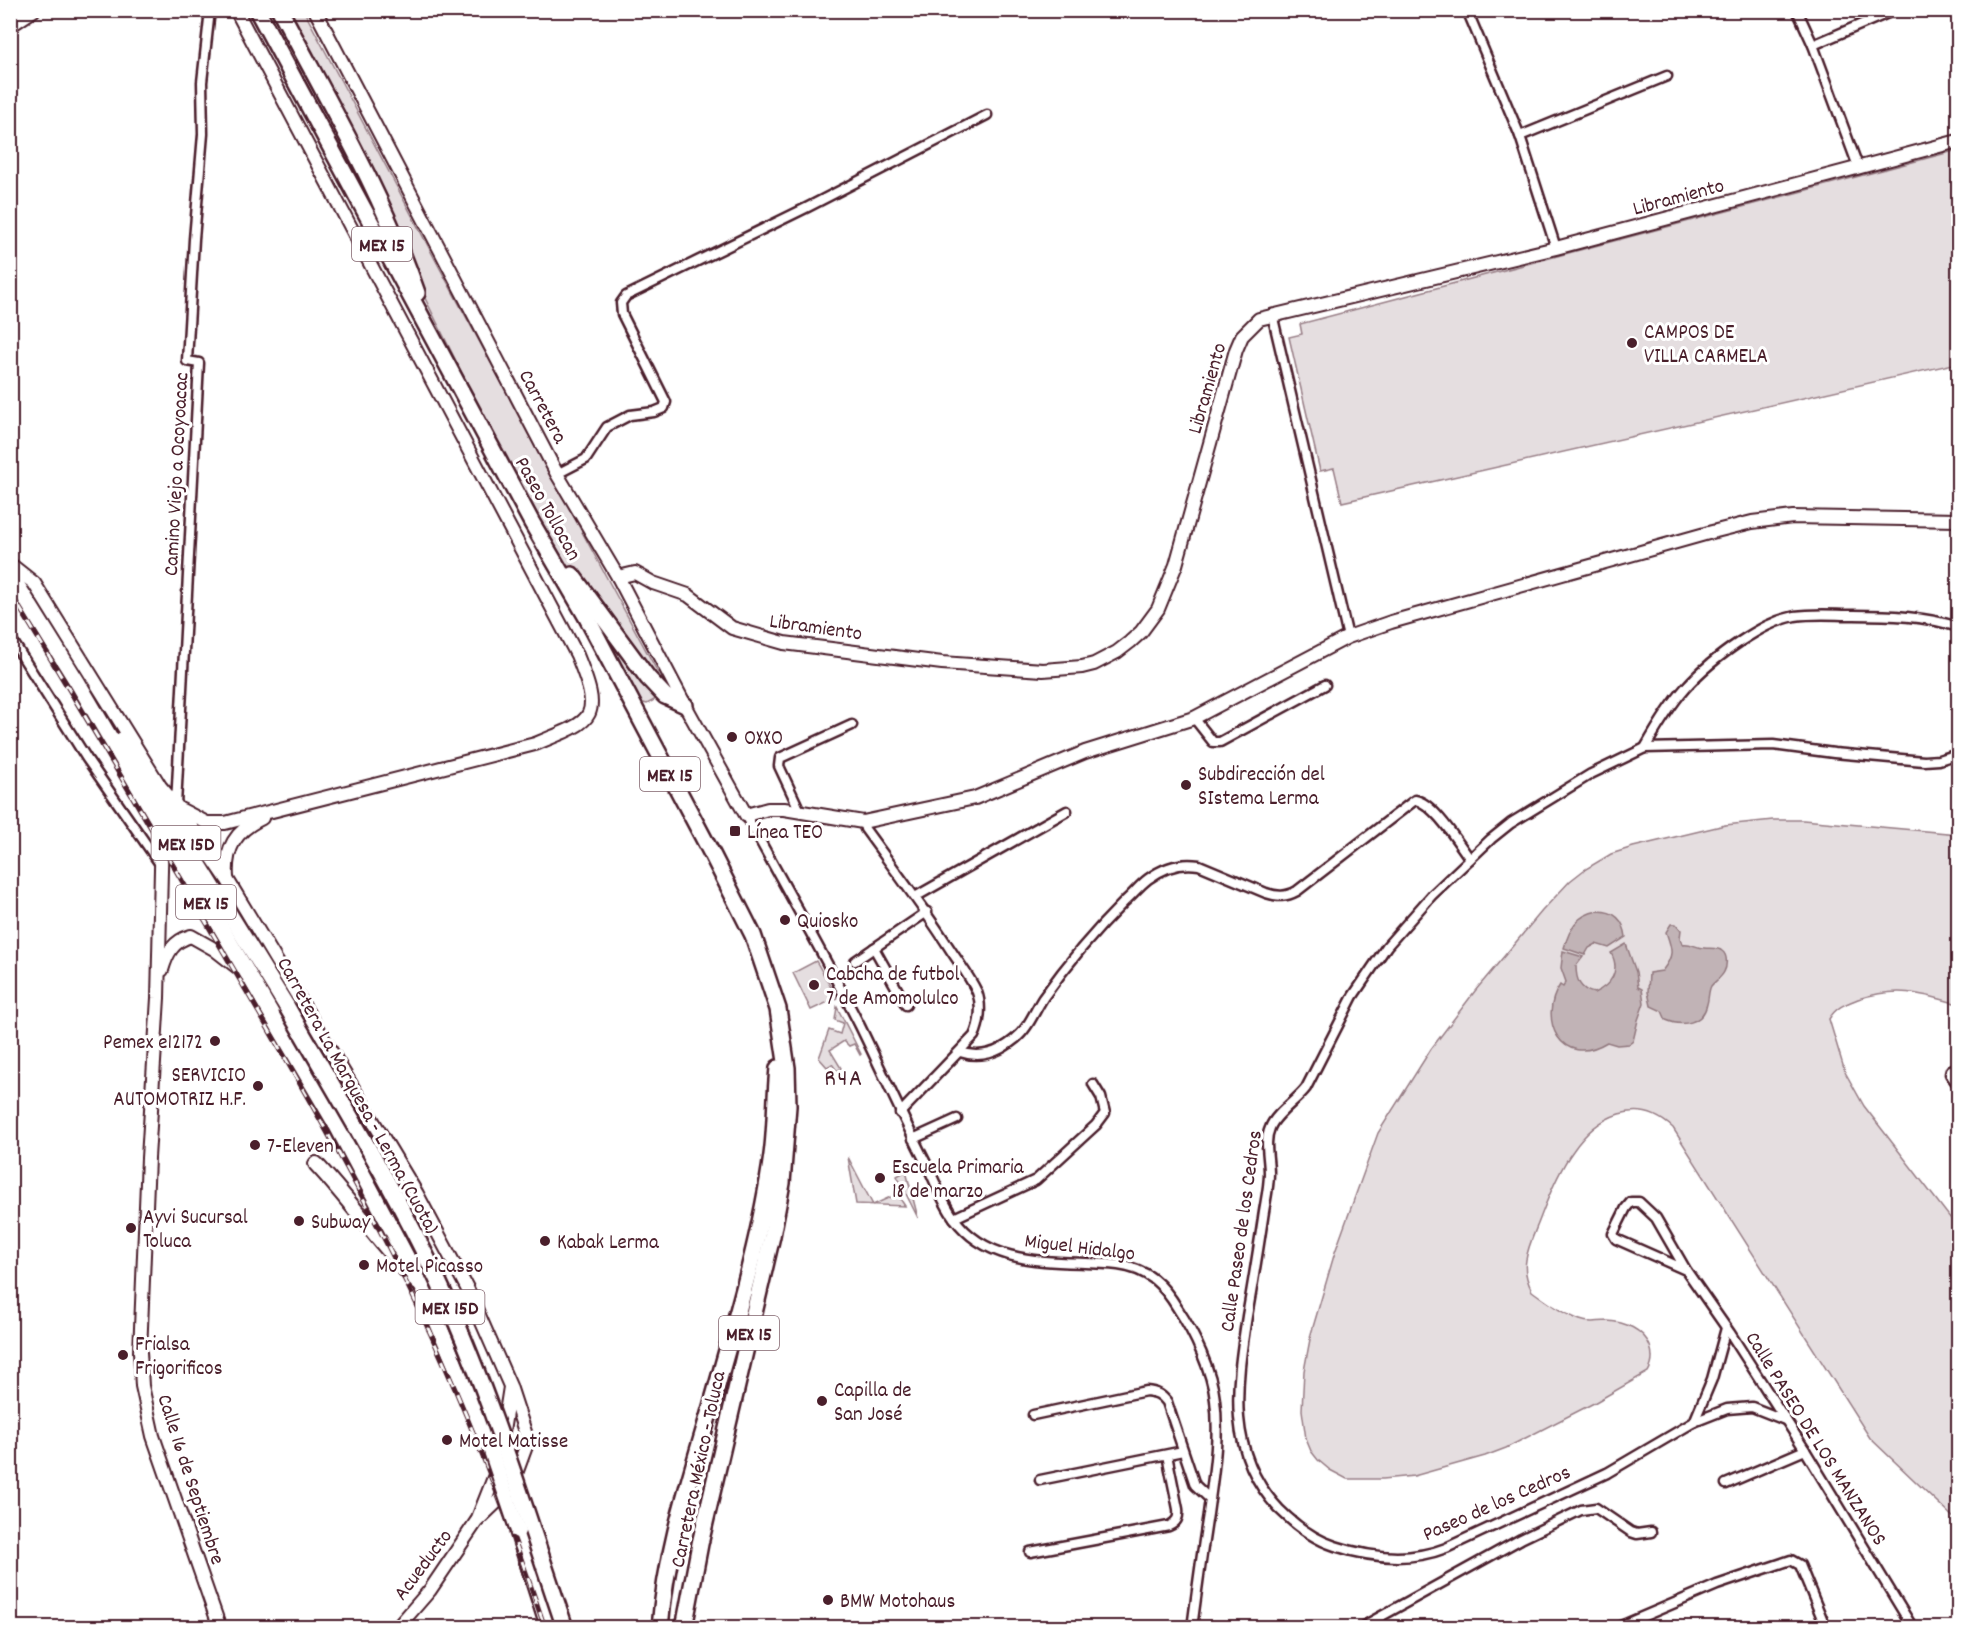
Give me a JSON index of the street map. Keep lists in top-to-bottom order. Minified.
{"streets":{"highway":["MEX 15","Paseo Tollocan","MEX 15D","Carretera La Marquesa - Lerma (Cuota)","Carretera México - Toluca"],"main road":["Libramiento","Carretera","Calle 16 de Septiembre","Acueducto"],"street":["Camino Viejo a Ocoyoacac","Calle Paseo de los Cedros","Miguel Hidalgo","Calle PASEO DE LOS MANZANOS","Paseo de los Cedros"]},"crossings":[["Libramiento","Carretera"],["MEX 15","Carretera La Marquesa - Lerma (Cuota)"],["MEX 15","Calle 16 de Septiembre"],["Carretera","Miguel Hidalgo"],["Paseo Tollocan","Carretera México - Toluca"],["Calle Paseo de los Cedros","Paseo de los Cedros"],["Calle PASEO DE LOS MANZANOS","Paseo de los Cedros"]],"districts":["R4A"],"places":{"other":["CAMPOS DE VILLA CARMELA","OXXO","Subdirección del SIstema Lerma","Quiosko","Cabcha de futbol 7 de Amomolulco","Pemex e12172","SERVICIO AUTOMOTRIZ H.F.","7-Eleven","Escuela Primaria 18 de marzo","Subway","Ayvi Sucursal Toluca","Kabak Lerma","Motel Picasso","Frialsa Frigorificos","Capilla de San José","Motel Matisse","BMW Motohaus"],"transit":["Línea TEO"]}}
